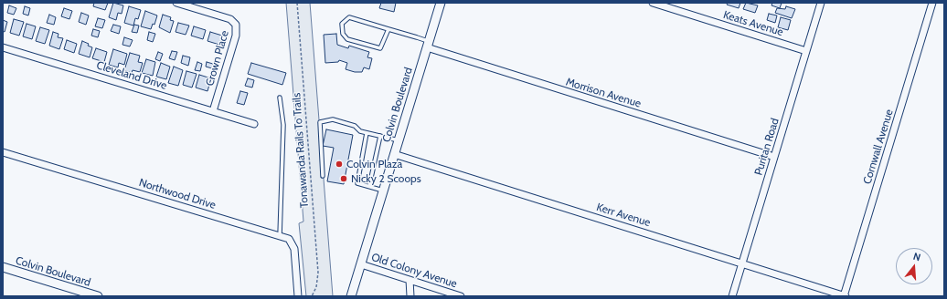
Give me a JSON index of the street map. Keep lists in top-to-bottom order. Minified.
{"streets":{"street":["Keats Avenue","Crown Place","Cleveland Drive","Morrison Avenue","Colvin Boulevard","Puritan Road","Cornwall Avenue","Northwood Drive","Kerr Avenue","Old Colony Avenue"],"path":["Tonawanda Rails To Trails"]},"crossings":[["Keats Avenue","Puritan Road"],["Crown Place","Cleveland Drive"],["Morrison Avenue","Colvin Boulevard"],["Morrison Avenue","Puritan Road"],["Colvin Boulevard","Kerr Avenue"],["Colvin Boulevard","Old Colony Avenue"],["Puritan Road","Kerr Avenue"],["Cornwall Avenue","Kerr Avenue"]],"places":["Colvin Plaza","Nicky 2 Scoops"],"north":"top"}
